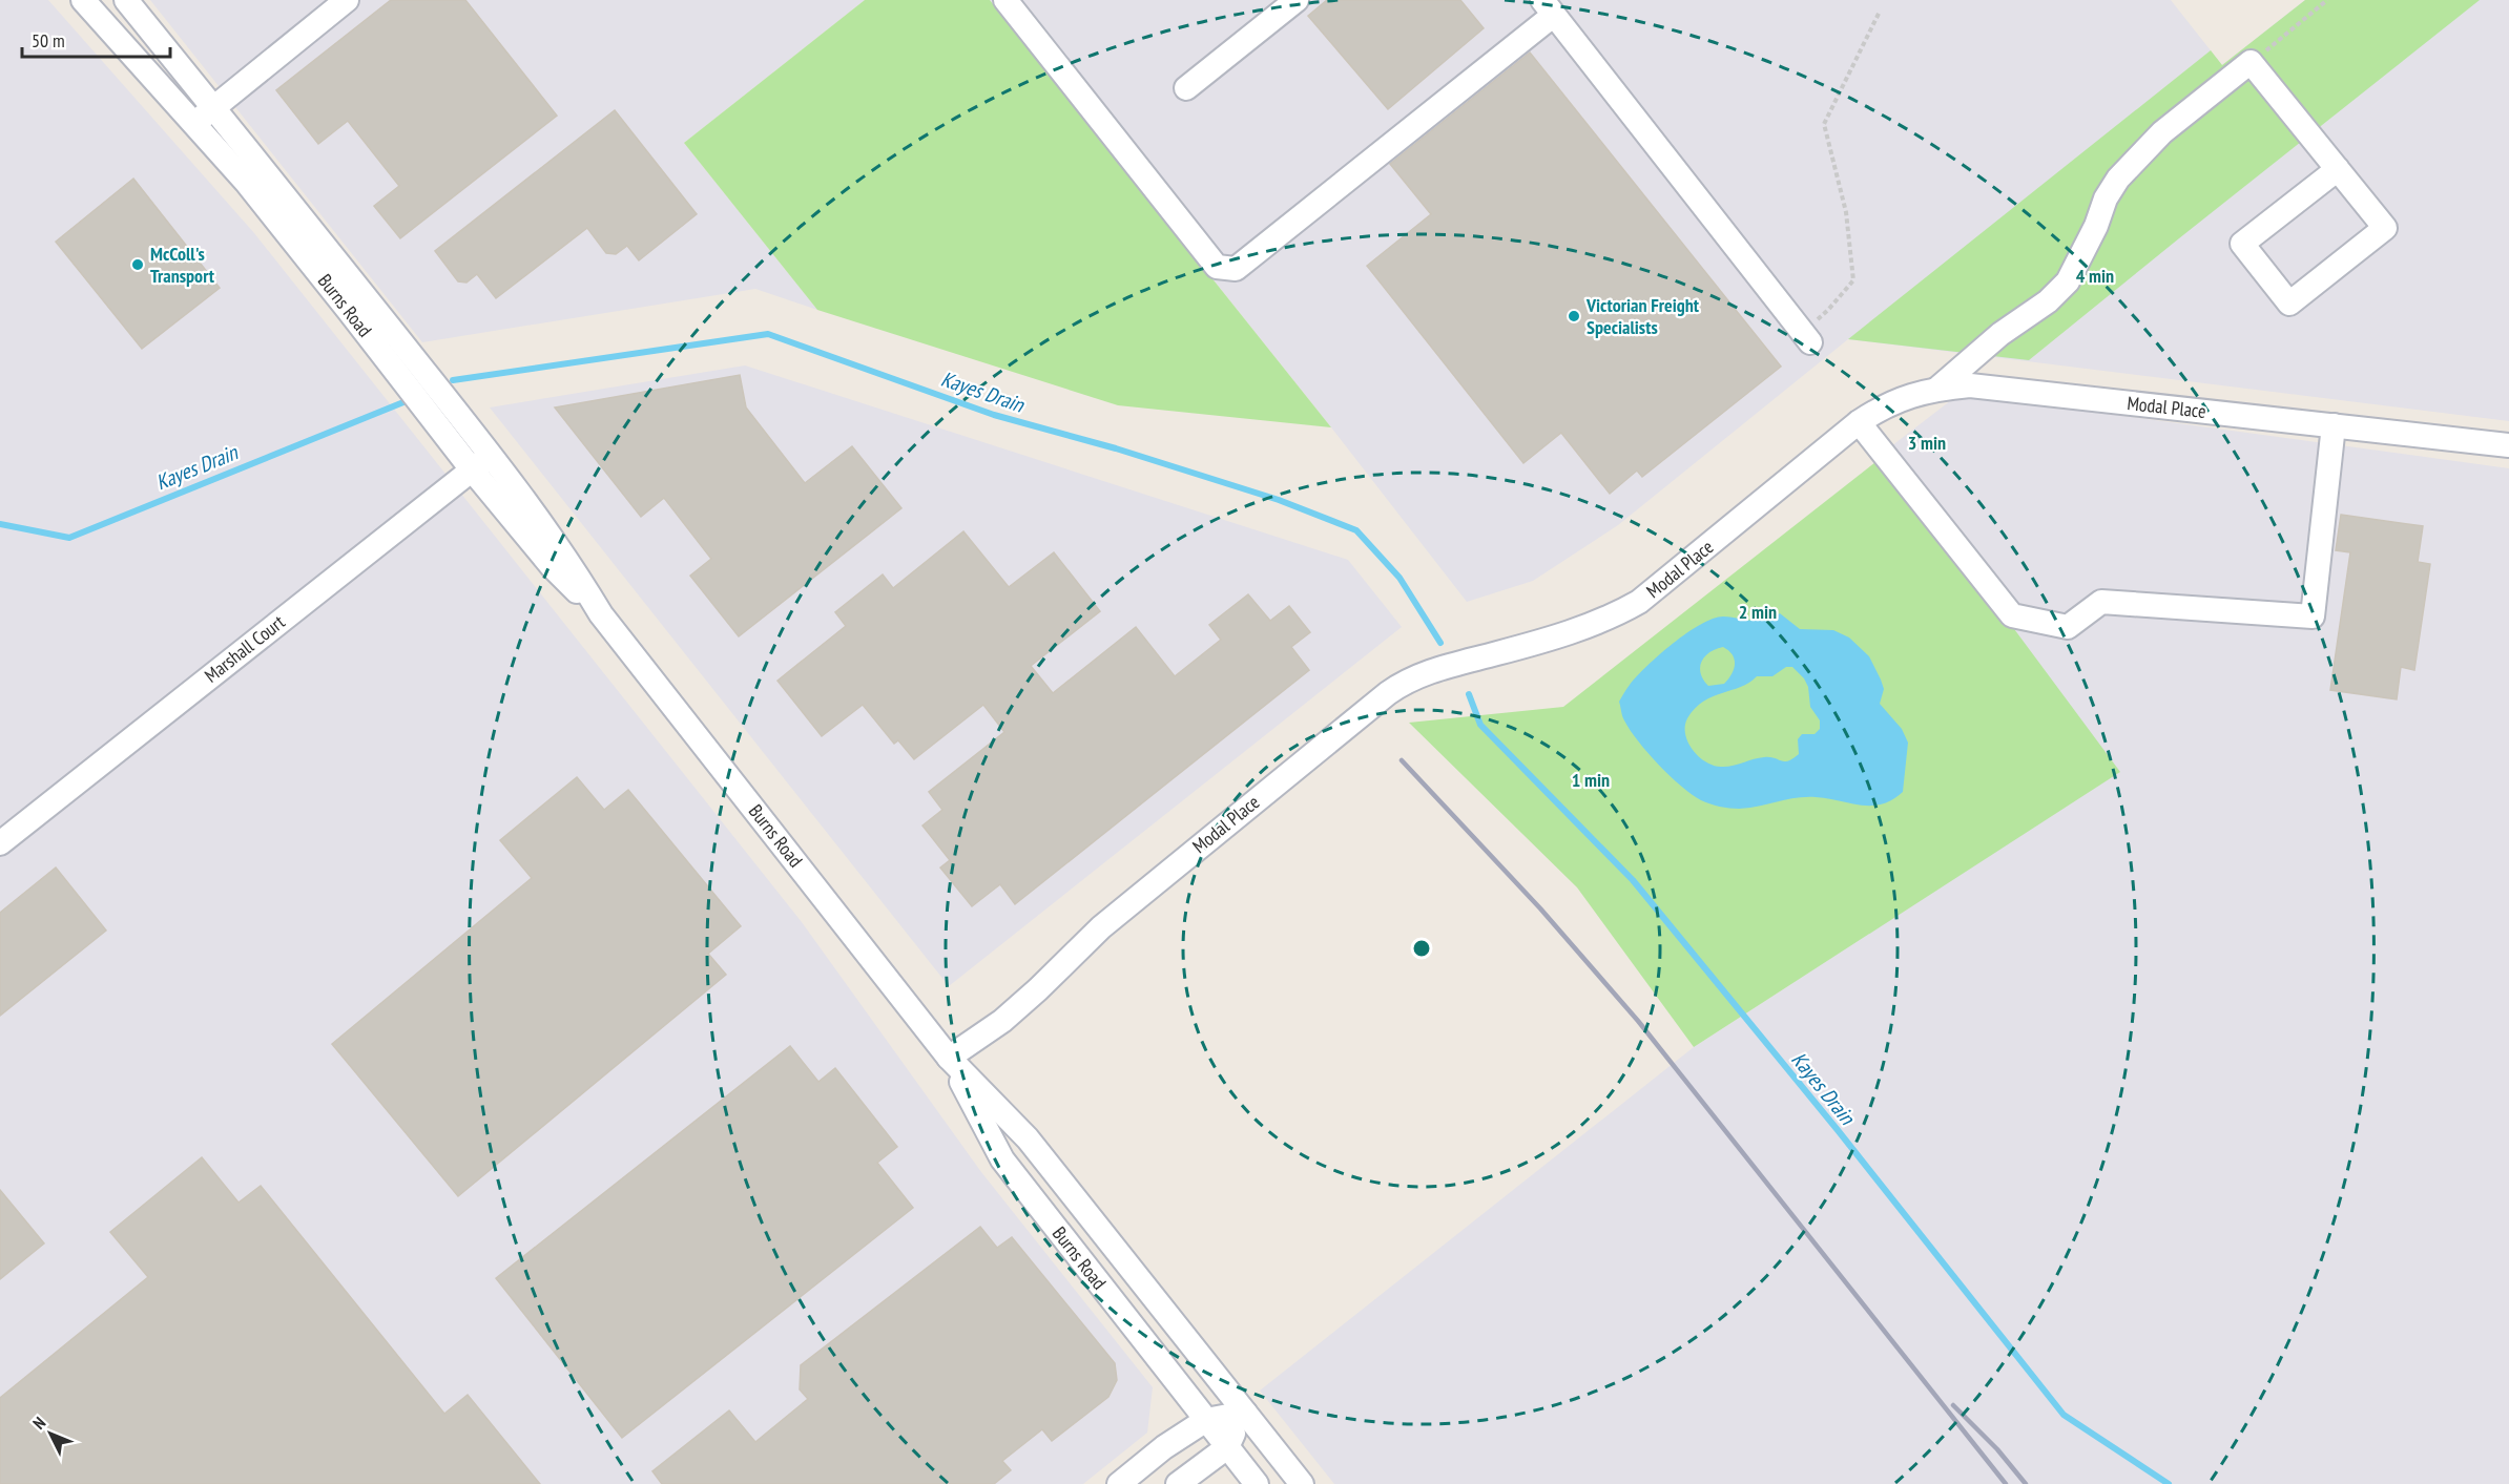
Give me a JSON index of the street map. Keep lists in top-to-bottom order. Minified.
{"streets":{"street":["Burns Road","Modal Place","Marshall Court"]},"crossings":[["Burns Road","Modal Place"],["Burns Road","Marshall Court"]],"water":["Kayes Drain"],"places":["McColl's Transport","Victorian Freight Specialists"],"scale_bar":"50 m","north":"top left","rings":["4 min","3 min","2 min","1 min"]}
